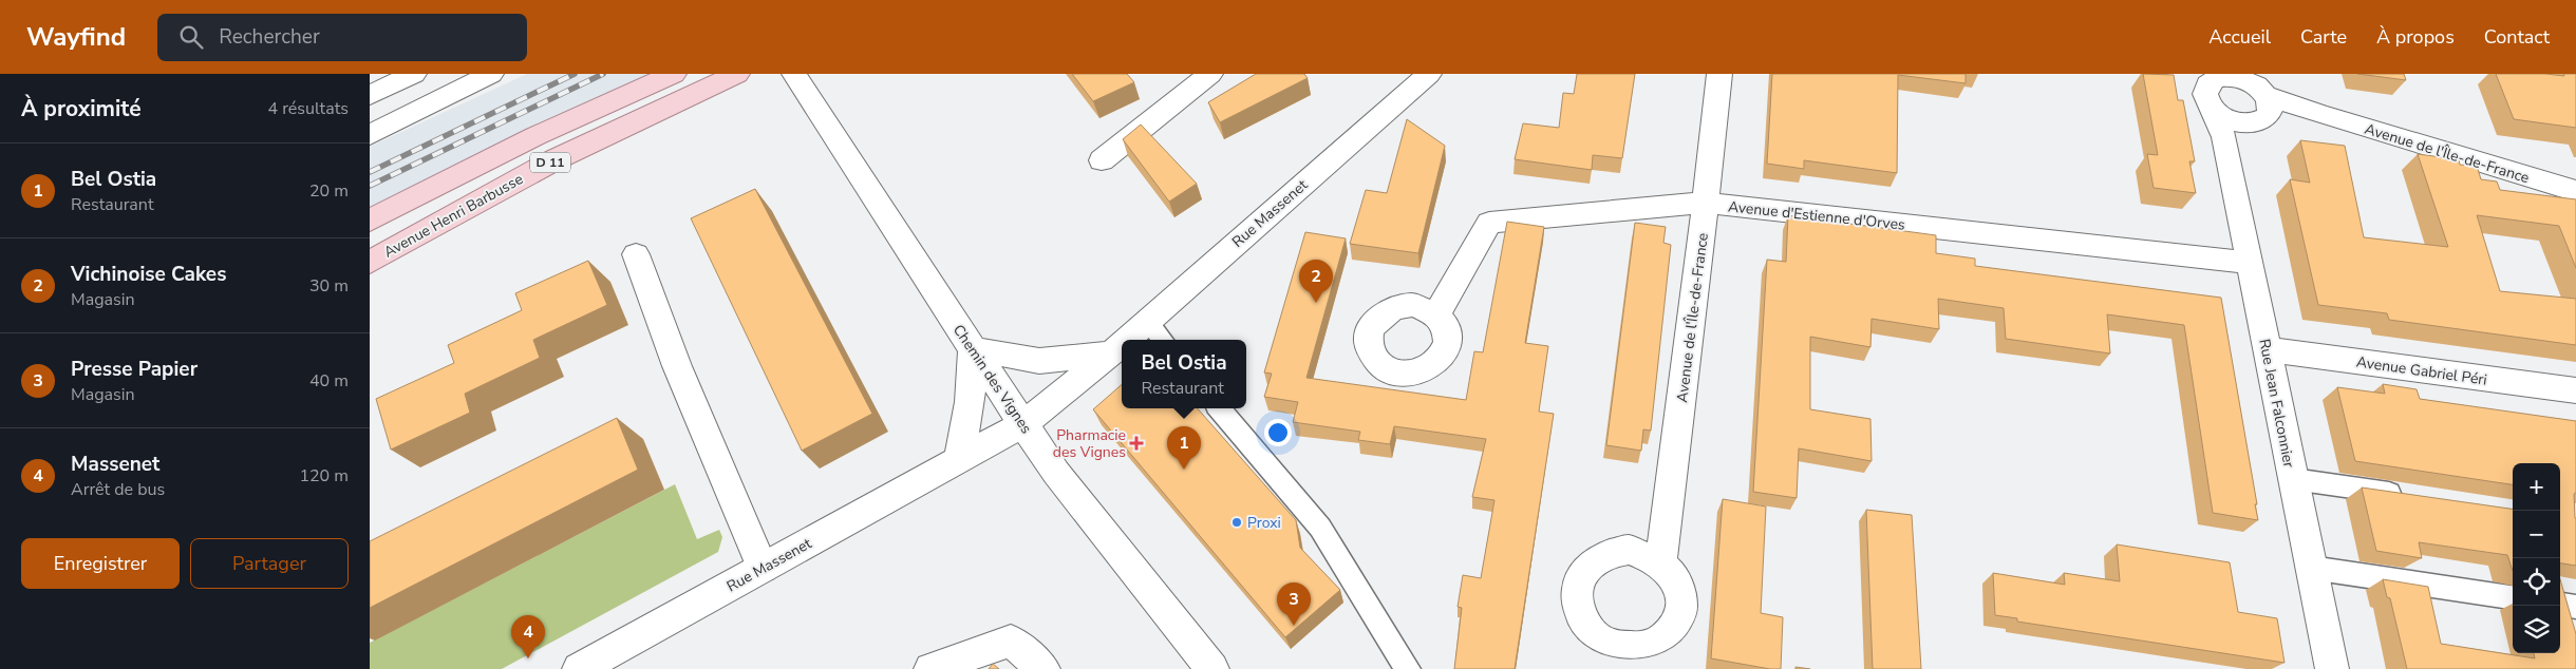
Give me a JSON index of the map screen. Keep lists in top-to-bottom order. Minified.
{"streets":{"main road":["D 11","Avenue Henri Barbusse"],"street":["Avenue de l'Île-de-France","Rue Massenet","Avenue d'Estienne d'Orves","Avenue Gabriel Péri","Chemin des Vignes","Rue Jean Falconnier"]},"crossings":[["Avenue de l'Île-de-France","Avenue d'Estienne d'Orves"],["Avenue de l'Île-de-France","Rue Jean Falconnier"],["Rue Massenet","Chemin des Vignes"],["Avenue d'Estienne d'Orves","Rue Jean Falconnier"],["Avenue Gabriel Péri","Rue Jean Falconnier"]],"places":{"health":["Pharmacie des Vignes"],"other":["Proxi"]},"page":{"header":"Wayfind","search":"Rechercher","nav":["Accueil","Carte","À propos","Contact"],"heading":["À proximité","4 résultats"],"list":[{"mark":"1","name":"Bel Ostia","note":"Restaurant","value":"20 m"},{"mark":"2","name":"Vichinoise Cakes","note":"Magasin","value":"30 m"},{"mark":"3","name":"Presse Papier","note":"Magasin","value":"40 m"},{"mark":"4","name":"Massenet","note":"Arrêt de bus","value":"120 m"}],"pins":["2","1","3","4"],"popup":["Bel Ostia","Restaurant"],"map_buttons":["+","−"],"buttons":["Enregistrer","Partager"]}}
